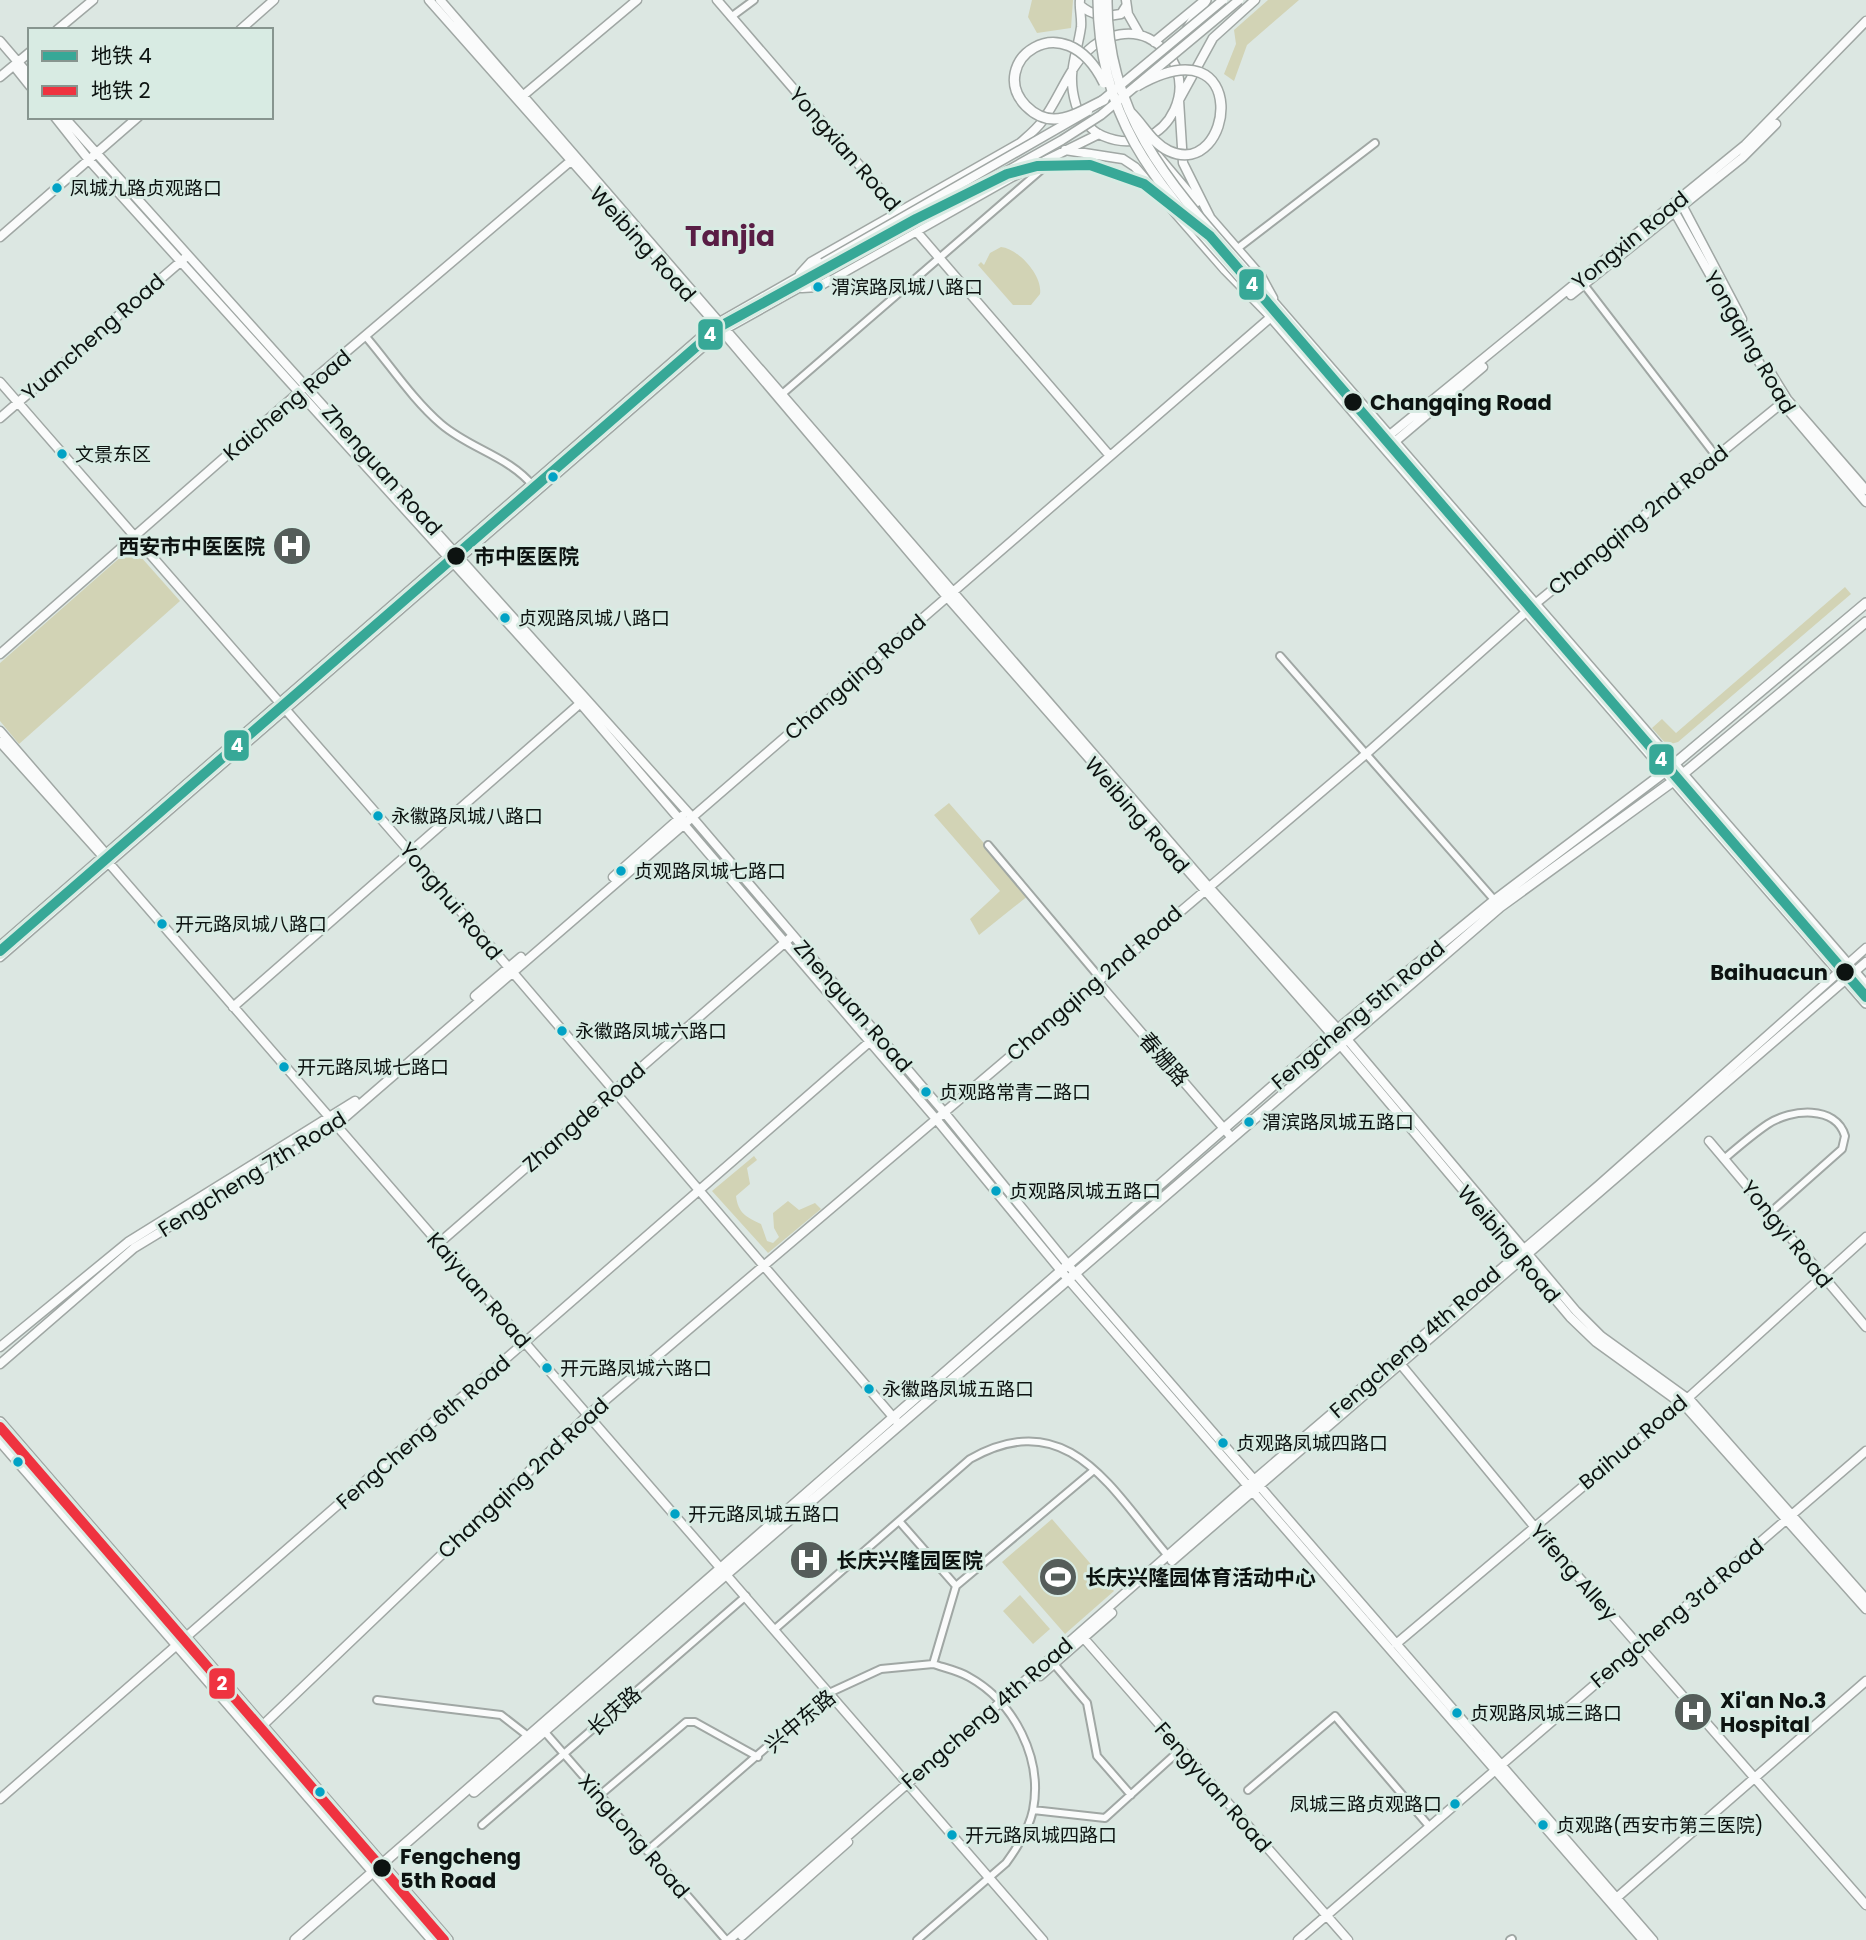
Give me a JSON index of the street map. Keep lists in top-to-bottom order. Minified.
{"streets":{"main road":["Fengcheng 5th Road"],"street":["Yongxian Road","Yongxin Road","Weibing Road","Yuancheng Road","Yongqing Road","Kaicheng Road","Zhenguan Road","Changqing 2nd Road","Changqing Road","Yonghui Road","春姗路","Zhangde Road","Fengcheng 7th Road","Yongyi Road","Kaiyuan Road","Fengcheng 4th Road","FengCheng 6th Road","Baihua Road","Yifeng Alley","Fengcheng 3rd Road","长庆路","兴中东路","Fengyuan Road","XingLong Road"]},"crossings":[["Yongxian Road","Changqing Road"],["Yongxin Road","Yongqing Road"],["Weibing Road","Kaicheng Road"],["Weibing Road","Changqing 2nd Road"],["Weibing Road","Changqing Road"],["Weibing Road","Fengcheng 5th Road"],["Weibing Road","Fengcheng 4th Road"],["Weibing Road","Baihua Road"],["Weibing Road","Fengcheng 3rd Road"],["Yuancheng Road","Zhenguan Road"],["Yuancheng Road","Yonghui Road"],["Yongqing Road","Changqing 2nd Road"],["Kaicheng Road","Zhenguan Road"],["Kaicheng Road","Yonghui Road"],["Zhenguan Road","Changqing 2nd Road"],["Zhenguan Road","Changqing Road"],["Zhenguan Road","Fengcheng 5th Road"],["Zhenguan Road","Zhangde Road"],["Zhenguan Road","Fengcheng 7th Road"],["Zhenguan Road","Fengcheng 4th Road"],["Zhenguan Road","FengCheng 6th Road"],["Zhenguan Road","Baihua Road"],["Zhenguan Road","Fengcheng 3rd Road"],["Changqing 2nd Road","Yonghui Road"],["Changqing 2nd Road","春姗路"],["Changqing 2nd Road","Kaiyuan Road"],["Changqing Road","Fengcheng 7th Road"],["Yonghui Road","Fengcheng 5th Road"],["Yonghui Road","Zhangde Road"],["Yonghui Road","Fengcheng 7th Road"],["Yonghui Road","FengCheng 6th Road"],["Fengcheng 5th Road","春姗路"],["Fengcheng 5th Road","Kaiyuan Road"],["Fengcheng 5th Road","XingLong Road"],["Zhangde Road","Kaiyuan Road"],["Fengcheng 7th Road","Kaiyuan Road"],["Yongyi Road","Baihua Road"],["Kaiyuan Road","Fengcheng 4th Road"],["Kaiyuan Road","FengCheng 6th Road"],["Kaiyuan Road","长庆路"],["Kaiyuan Road","兴中东路"],["Fengcheng 4th Road","Yifeng Alley"],["Fengcheng 4th Road","Fengyuan Road"],["Fengcheng 4th Road","XingLong Road"],["Baihua Road","Yifeng Alley"],["Yifeng Alley","Fengcheng 3rd Road"],["Fengcheng 3rd Road","Fengyuan Road"],["长庆路","XingLong Road"],["兴中东路","XingLong Road"]],"districts":["Tanjia"],"places":{"other":["凤城九路贞观路口","渭滨路凤城八路口","Changqing Road","文景东区","市中医医院","贞观路凤城八路口","永徽路凤城八路口","贞观路凤城七路口","开元路凤城八路口","Baihuacun","永徽路凤城六路口","开元路凤城七路口","贞观路常青二路口","渭滨路凤城五路口","贞观路凤城五路口","开元路凤城六路口","永徽路凤城五路口","贞观路凤城四路口","开元路凤城五路口","贞观路凤城三路口","凤城三路贞观路口","贞观路(西安市第三医院)","开元路凤城四路口","Fengcheng 5th Road"],"hospital":["西安市中医医院","长庆兴隆园医院","Xi'an No.3 Hospital"],"sports":["长庆兴隆园体育活动中心"]},"lines":["metro line 4","metro line 2"],"legend":["地铁 4","地铁 2"]}
